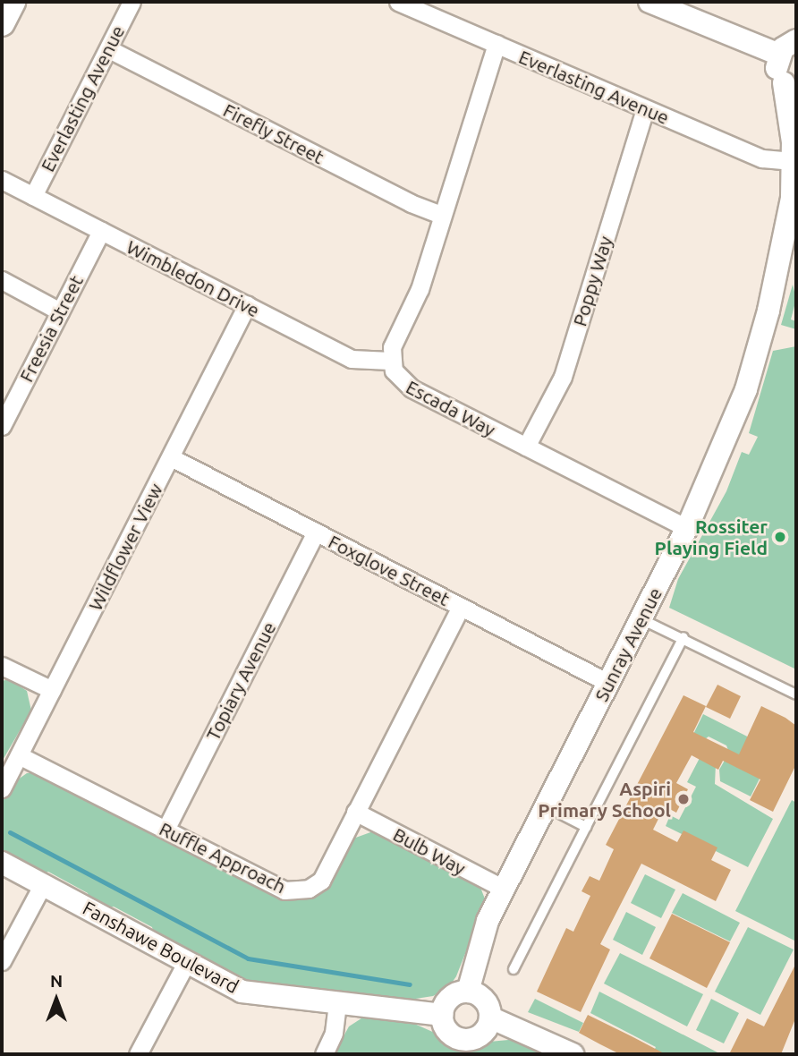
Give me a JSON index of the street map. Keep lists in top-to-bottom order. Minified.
{"streets":{"street":["Everlasting Avenue","Firefly Street","Wimbledon Drive","Poppy Way","Freesia Street","Escada Way","Wildflower View","Foxglove Street","Sunray Avenue","Topiary Avenue","Bulb Way","Ruffle Approach","Fanshawe Boulevard"]},"crossings":[["Everlasting Avenue","Firefly Street"],["Everlasting Avenue","Wimbledon Drive"],["Everlasting Avenue","Poppy Way"],["Everlasting Avenue","Escada Way"],["Everlasting Avenue","Sunray Avenue"],["Firefly Street","Escada Way"],["Wimbledon Drive","Freesia Street"],["Wimbledon Drive","Escada Way"],["Wimbledon Drive","Wildflower View"],["Poppy Way","Escada Way"],["Escada Way","Sunray Avenue"],["Wildflower View","Foxglove Street"],["Wildflower View","Ruffle Approach"],["Foxglove Street","Sunray Avenue"],["Foxglove Street","Topiary Avenue"],["Foxglove Street","Ruffle Approach"],["Sunray Avenue","Bulb Way"],["Sunray Avenue","Fanshawe Boulevard"],["Topiary Avenue","Ruffle Approach"],["Bulb Way","Ruffle Approach"]],"places":["Rossiter Playing Field","Aspiri Primary School"],"north":"top"}
